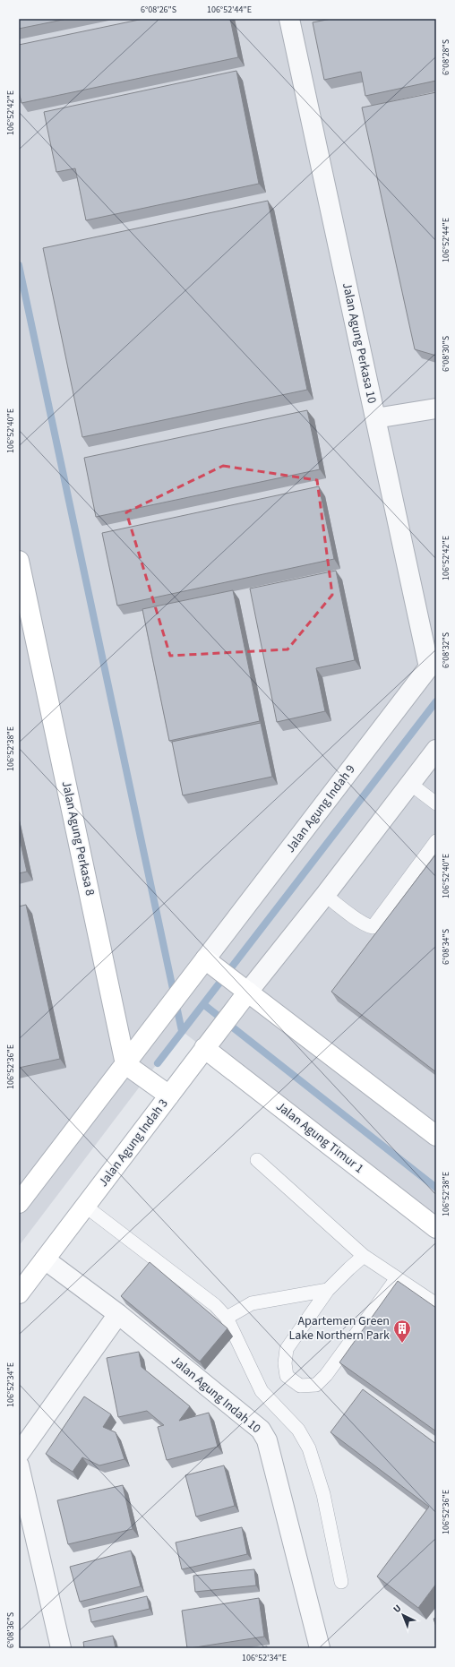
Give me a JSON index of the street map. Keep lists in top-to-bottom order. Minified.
{"streets":{"street":["Jalan Agung Perkasa 10","Jalan Agung Indah 9","Jalan Agung Perkasa 8","Jalan Agung Timur 1","Jalan Agung Indah 3","Jalan Agung Indah 10"]},"crossings":[["Jalan Agung Perkasa 10","Jalan Agung Indah 9"],["Jalan Agung Timur 1","Jalan Agung Indah 3"],["Jalan Agung Indah 3","Jalan Agung Indah 10"]],"places":{"building":["Apartemen Green Lake Northern Park"]},"north":"top left","coordinates":["6°08'26\"S","106°52'44\"E","6°08'28\"S","106°52'42\"E","6°08'30\"S","106°52'40\"E","6°08'32\"S","106°52'38\"E","6°08'34\"S","106°52'36\"E","106°52'34\"E","6°08'36\"S"]}
